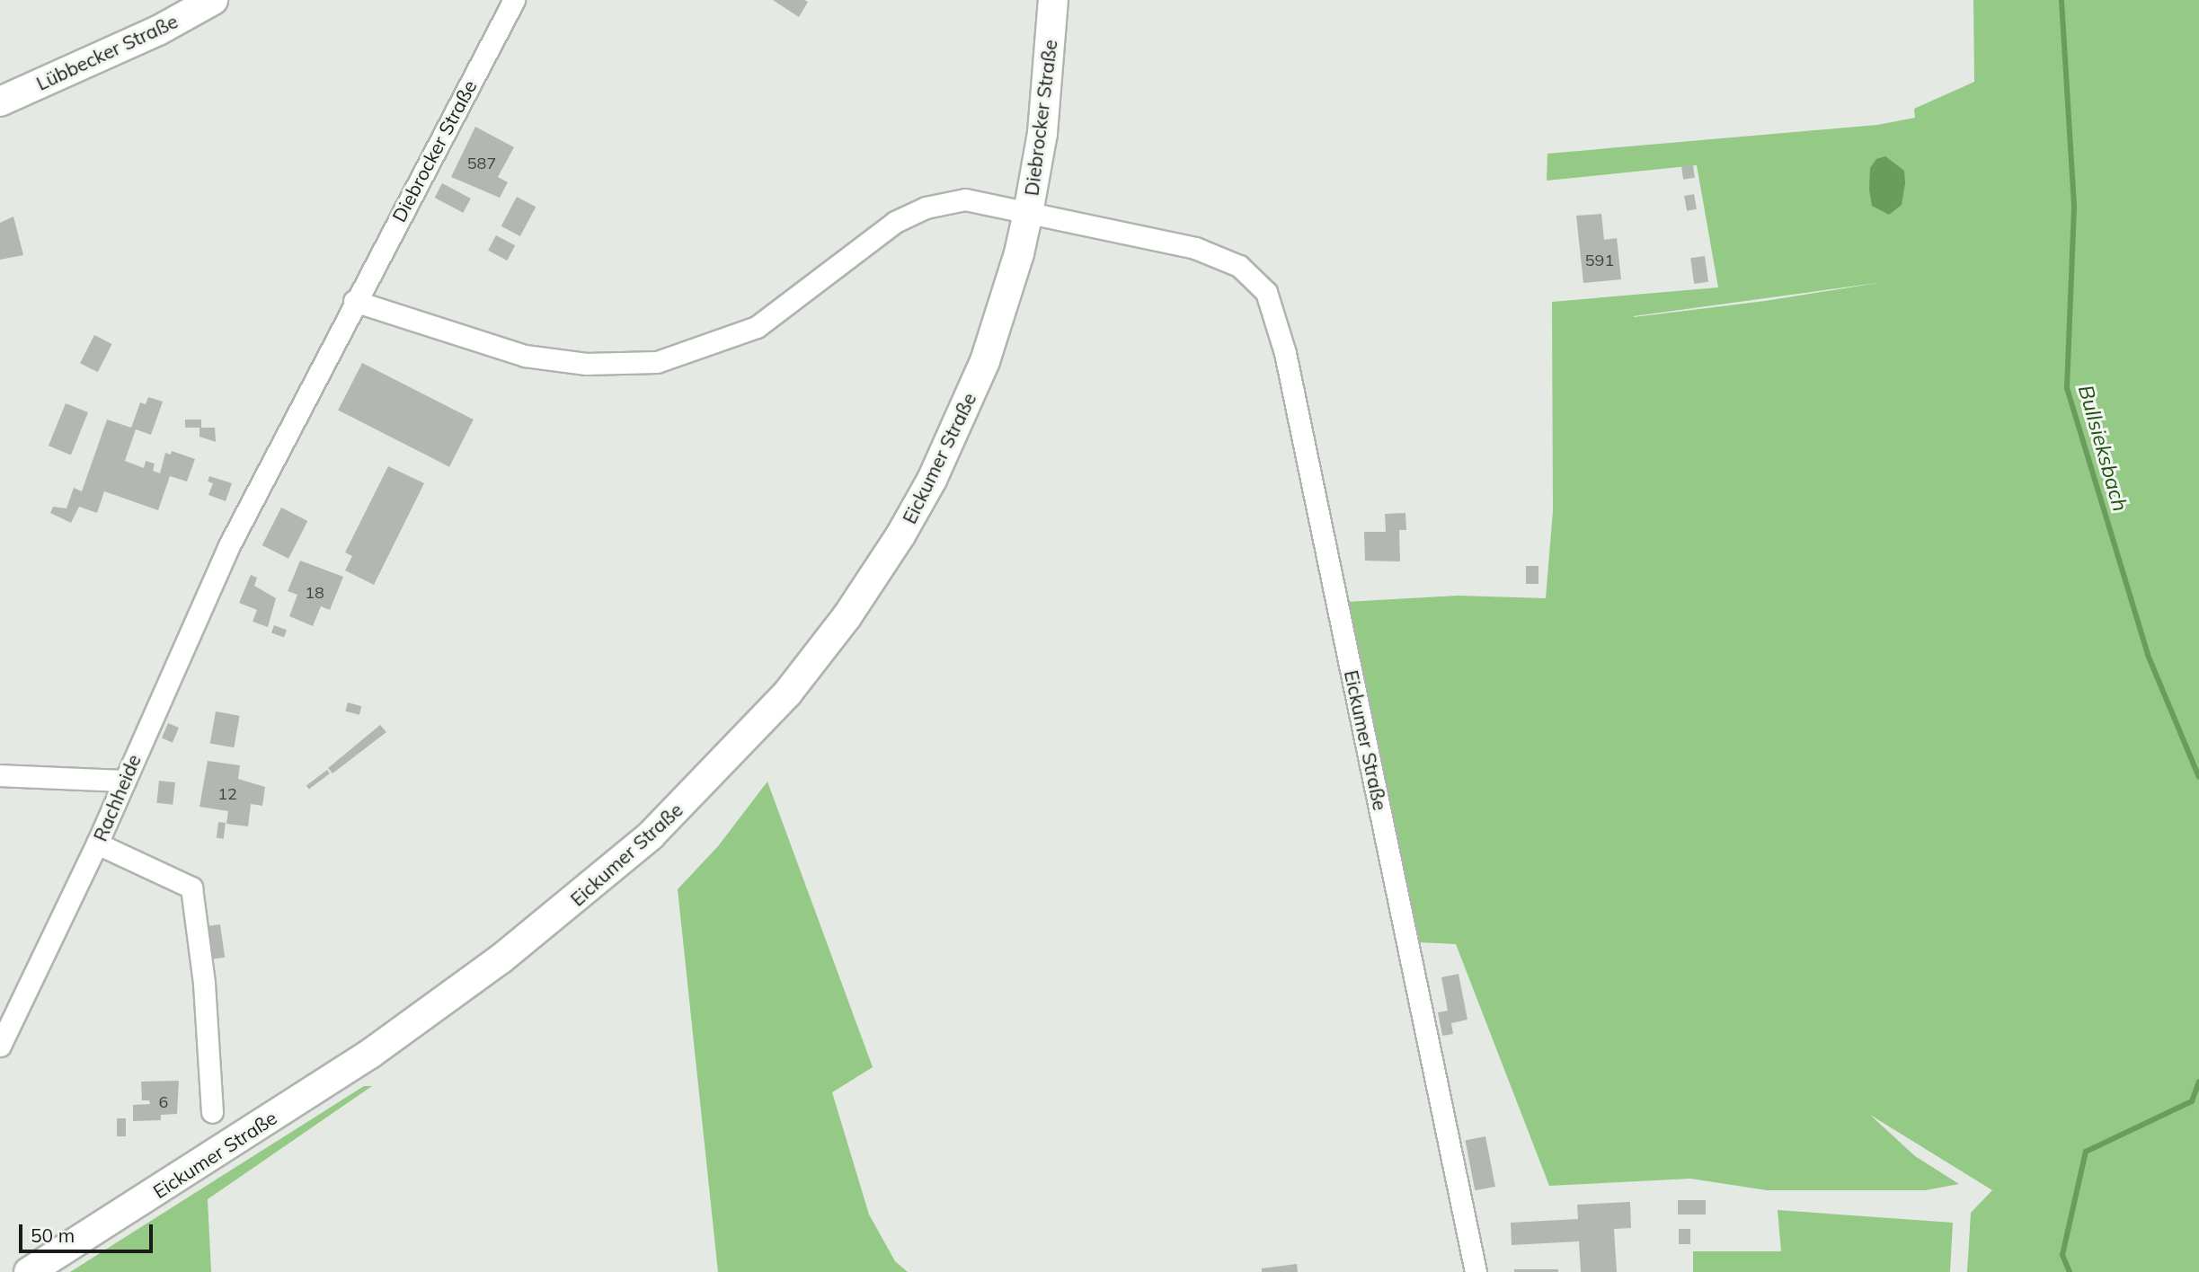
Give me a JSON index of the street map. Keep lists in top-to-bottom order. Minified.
{"streets":{"main road":["Lübbecker Straße","Diebrocker Straße","Eickumer Straße"],"street":["Rachheide"]},"crossings":[["Diebrocker Straße","Eickumer Straße"],["Diebrocker Straße","Rachheide"]],"water":["Bullsieksbach"],"house_numbers":["587","591","18","12","6"],"scale_bar":"50 m"}
